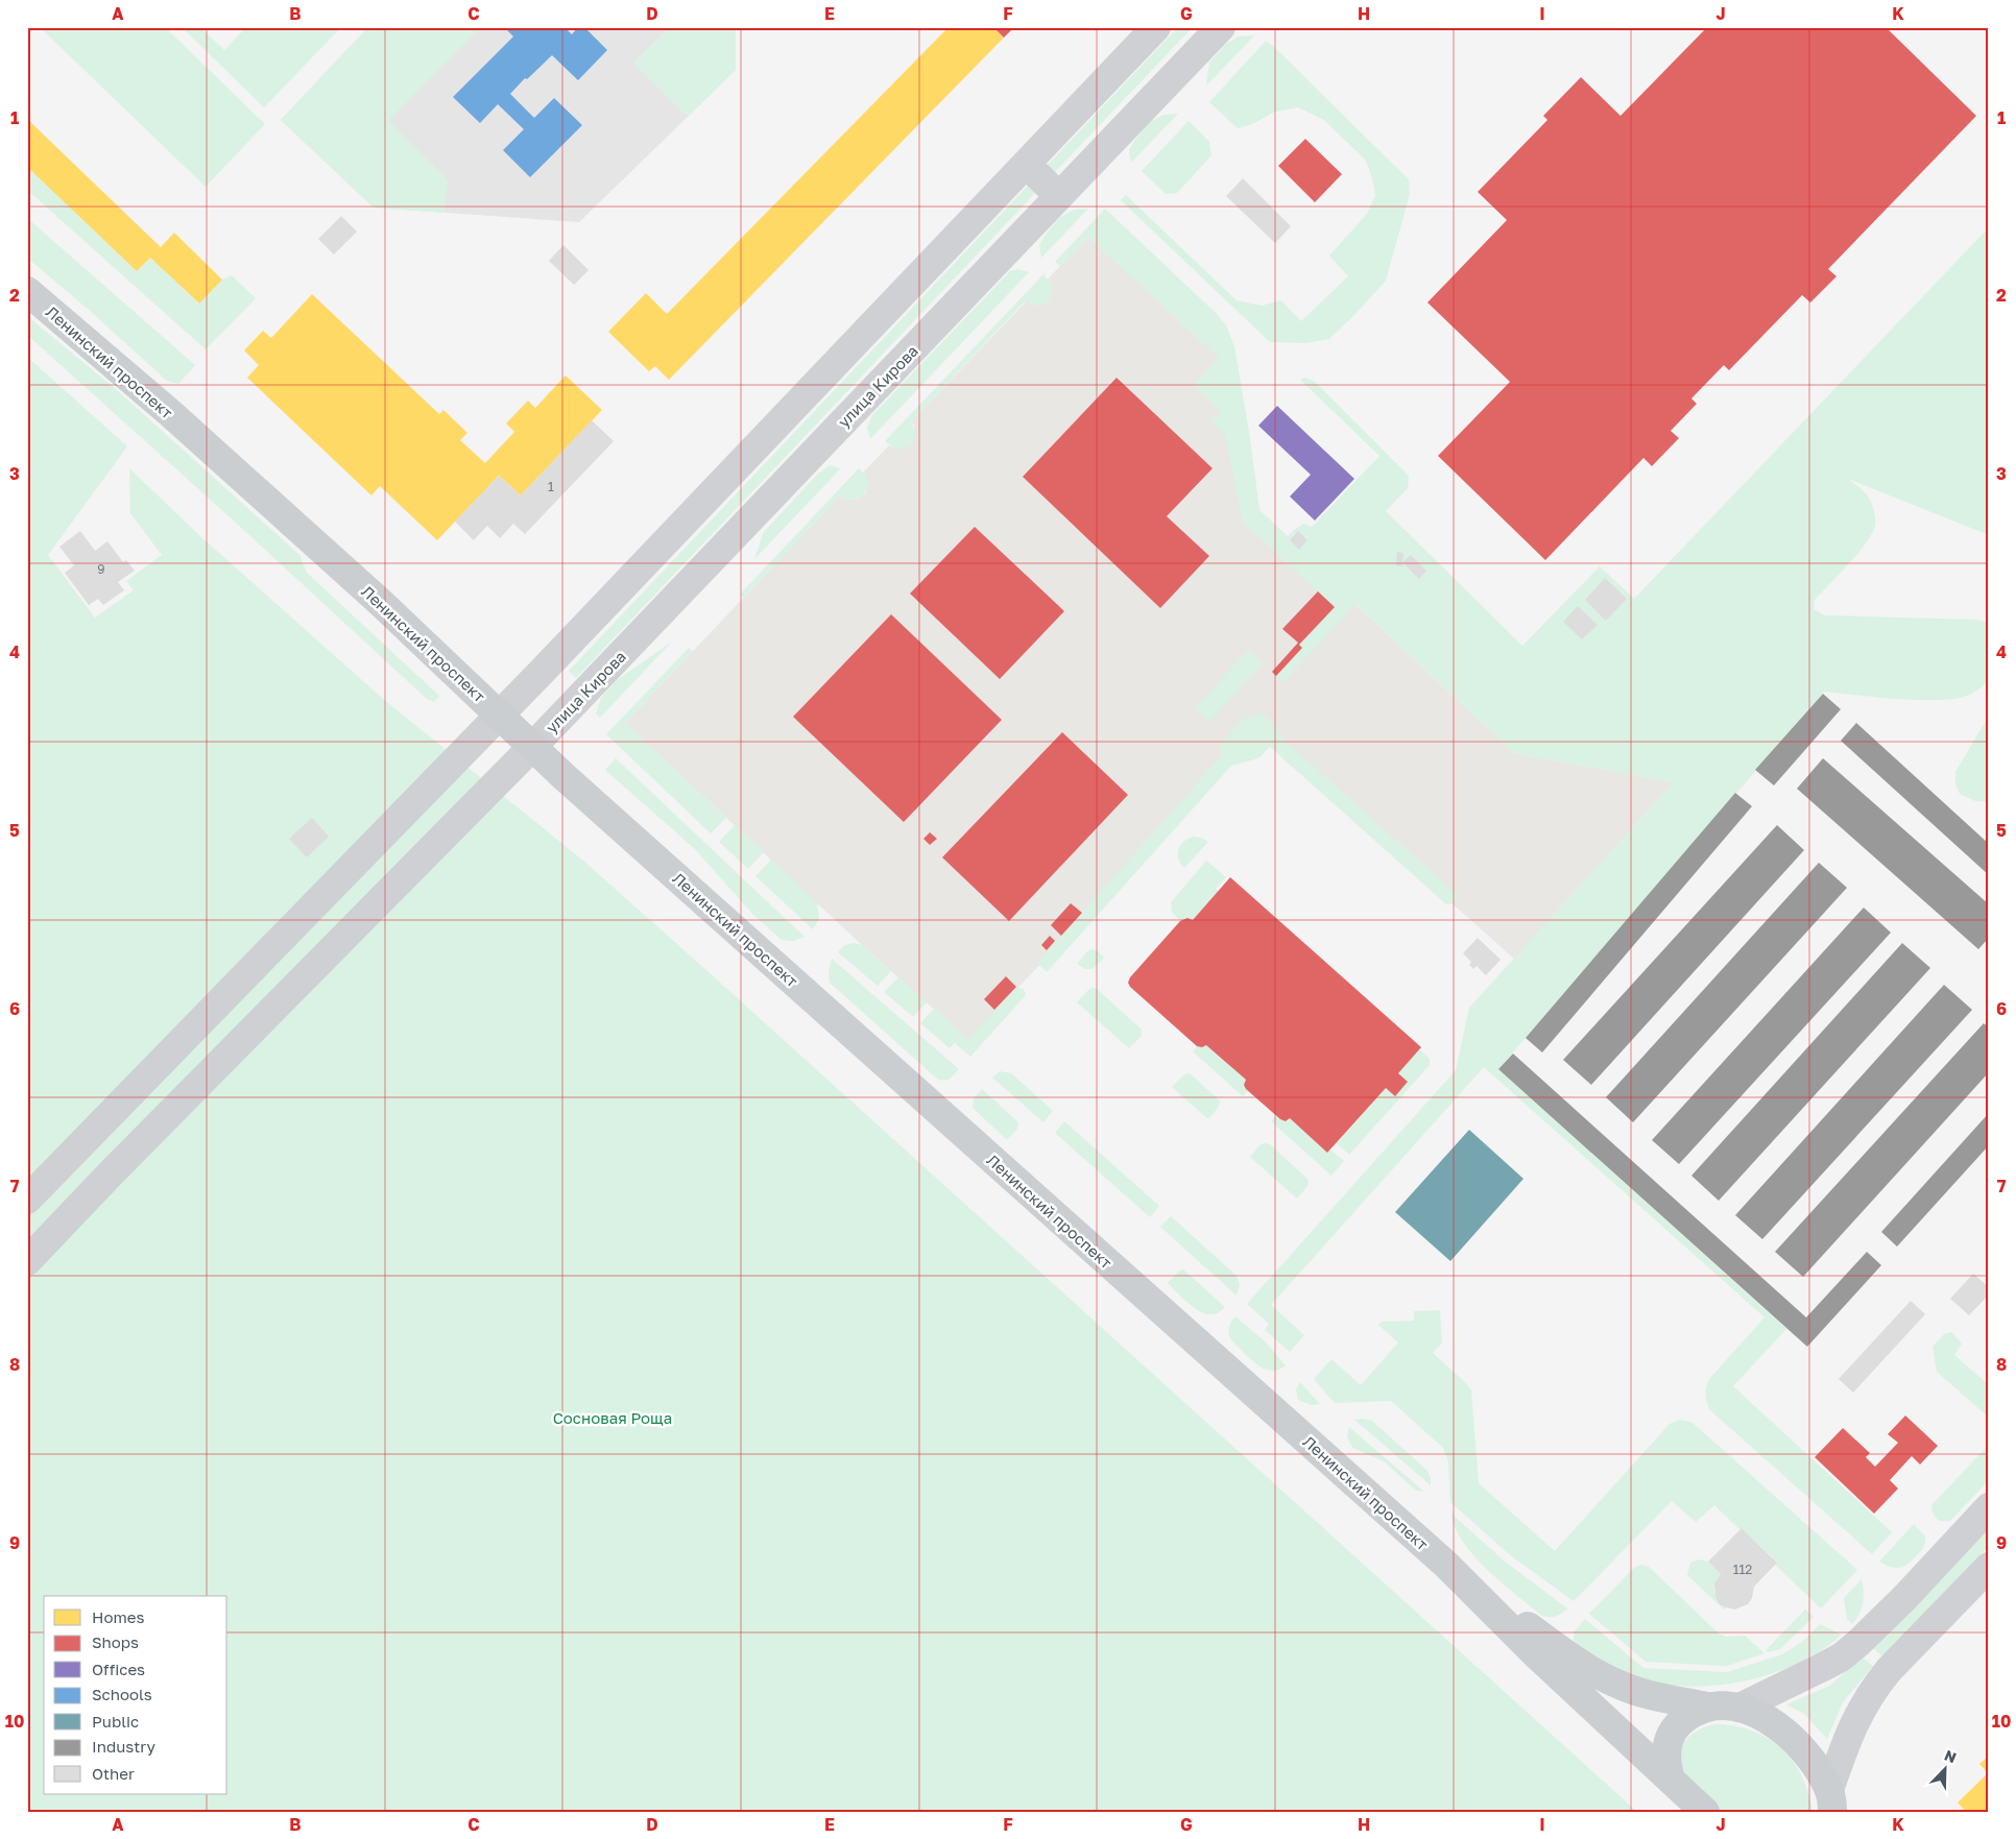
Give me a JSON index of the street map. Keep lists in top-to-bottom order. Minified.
{"streets":{"main road":["Ленинский проспект","улица Кирова"]},"crossings":[["Ленинский проспект","улица Кирова"]],"parks":["Сосновая Роща"],"house_numbers":["1","9","112"],"legend":["Homes","Shops","Offices","Schools","Public","Industry","Other"],"north":"top right","grid":{"columns":["A","B","C","D","E","F","G","H","I","J","K"],"rows":["1","2","3","4","5","6","7","8","9","10"]}}
